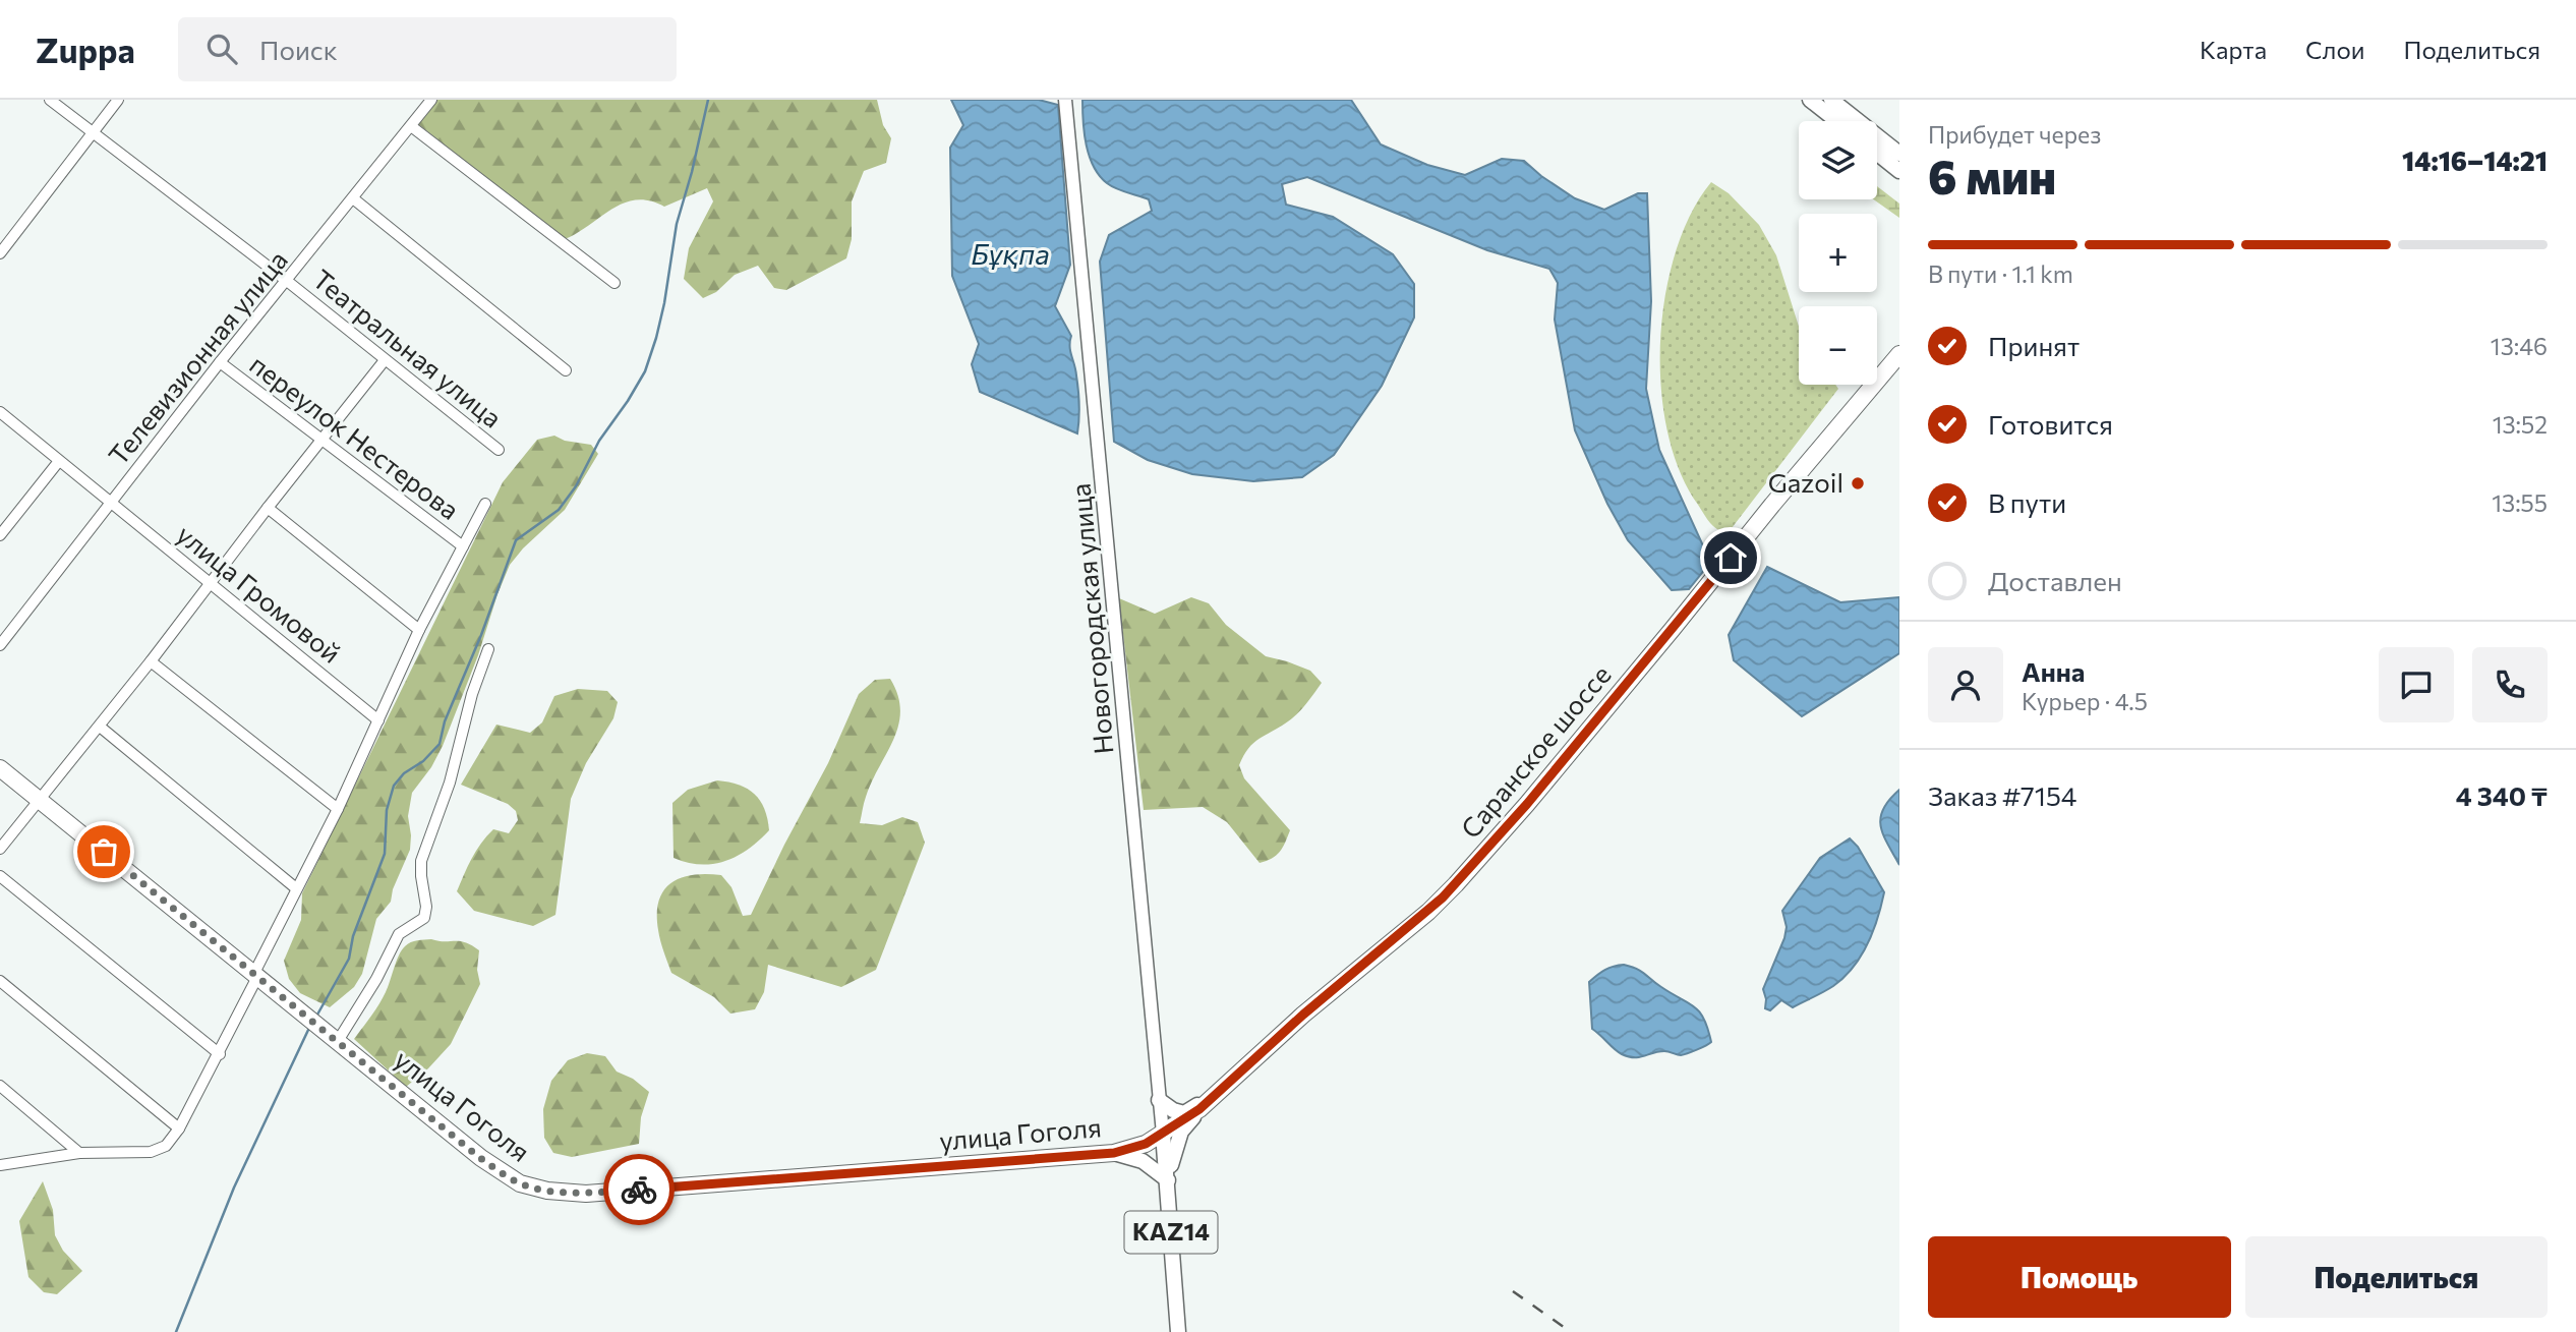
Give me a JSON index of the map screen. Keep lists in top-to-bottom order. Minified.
{"streets":{"highway":["Саранское шоссе","улица Гоголя"],"main road":["KAZ14"],"street":["Театральная улица","Телевизионная улица","переулок Нестерова","улица Громовой","Новогородская улица"]},"crossings":[["Театральная улица","Телевизионная улица"],["Телевизионная улица","переулок Нестерова"],["Телевизионная улица","улица Громовой"],["Новогородская улица","Саранское шоссе"],["Новогородская улица","улица Гоголя"],["Новогородская улица","KAZ14"],["Саранское шоссе","улица Гоголя"],["Саранское шоссе","KAZ14"],["улица Гоголя","KAZ14"]],"water":["Бұқпа"],"places":["Gazoil"],"page":{"header":"Zuppa","search":"Поиск","nav":["Карта","Слои","Поделиться"],"heading":["6 мин","Прибудет через","14:16–14:21"],"panel":["Анна","Курьер · 4.5","Заказ #7154","4 340 ₸"],"map_buttons":["+","−"],"bar":"В пути · 1.1 km","list":[["Принят","13:46"],["Готовится","13:52"],["В пути","13:55"],"Доставлен"],"buttons":["Помощь","Поделиться"]}}
